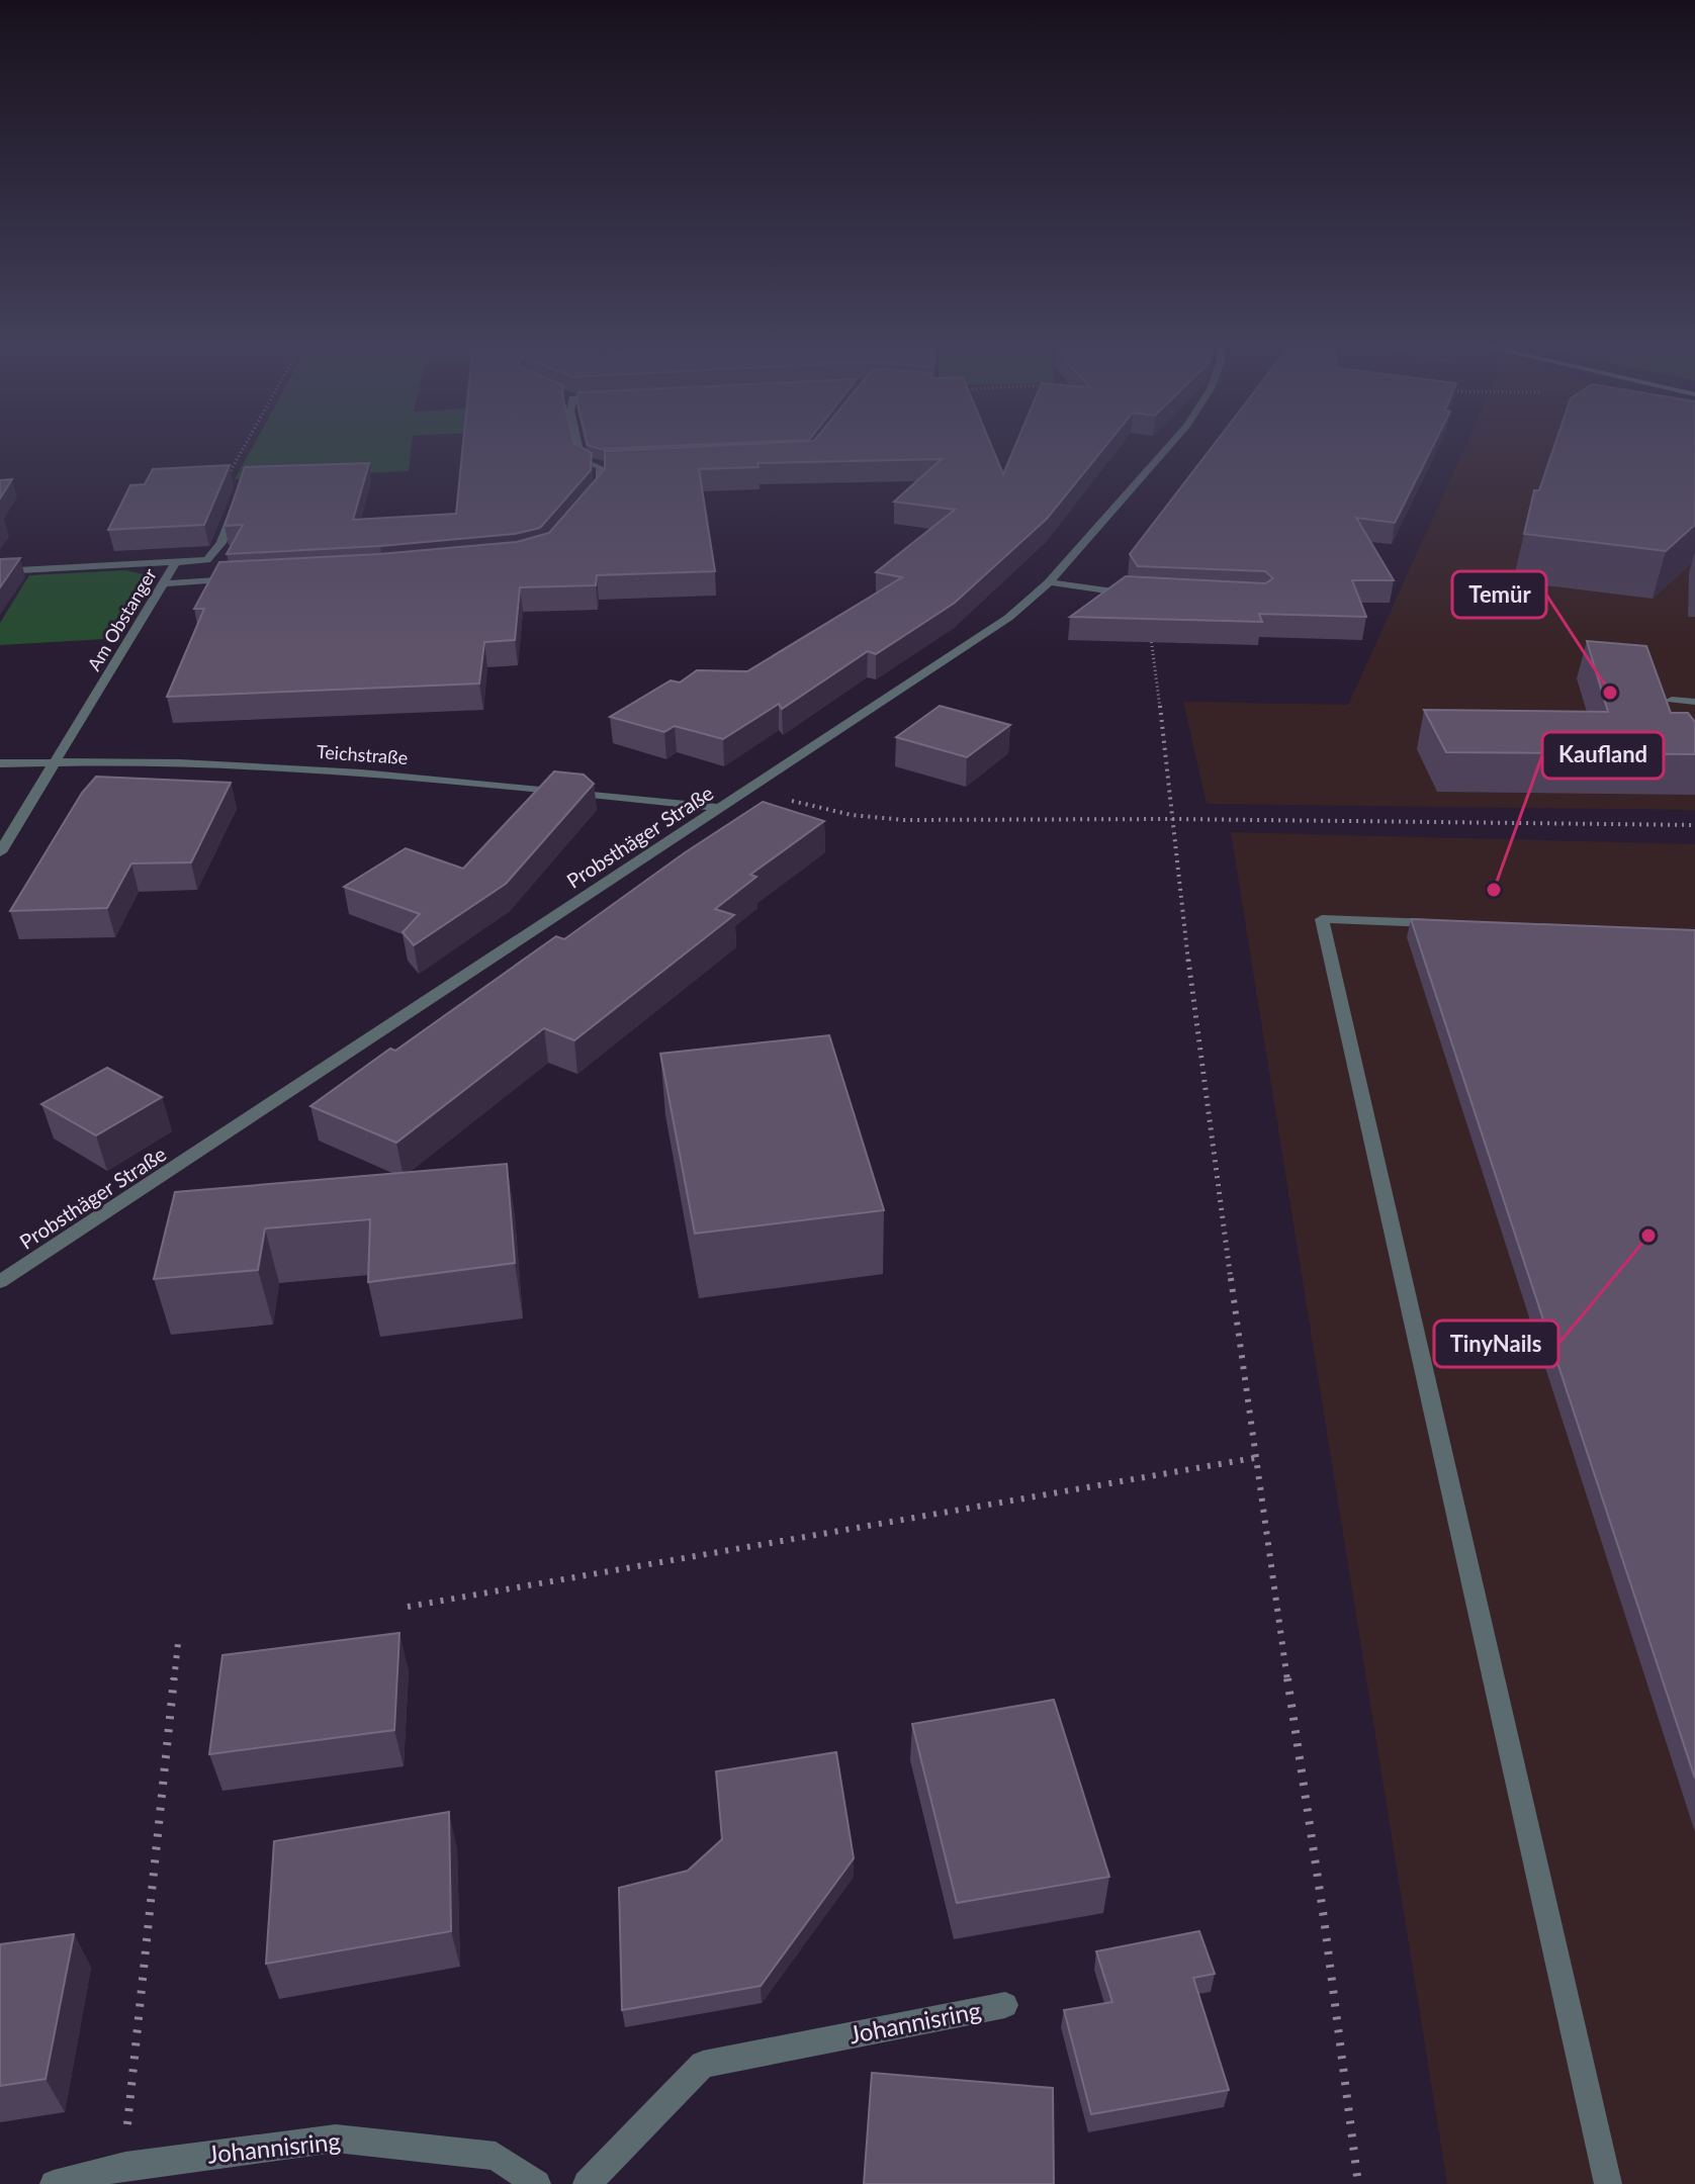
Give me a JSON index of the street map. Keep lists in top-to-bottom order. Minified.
{"streets":{"street":["Am Obstanger","Teichstraße","Probsthäger Straße","Johannisring"]},"crossings":[["Am Obstanger","Teichstraße"],["Teichstraße","Probsthäger Straße"]],"places":["Temür","Kaufland","TinyNails"]}
